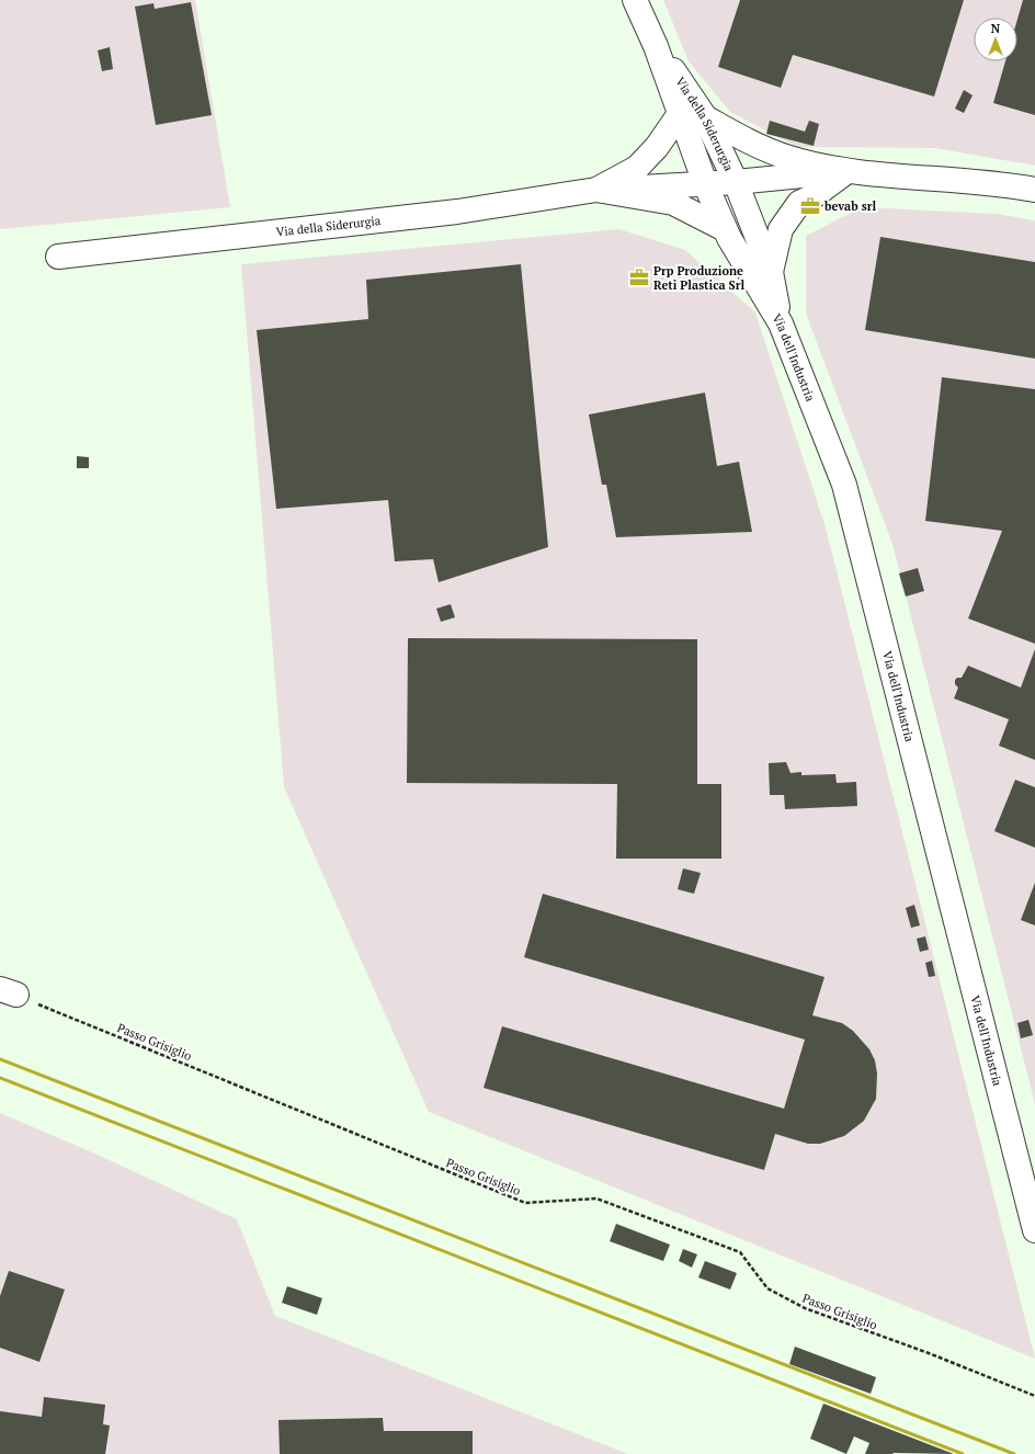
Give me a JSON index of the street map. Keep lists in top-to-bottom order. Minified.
{"streets":{"street":["Via della Siderurgia","Via dell'Industria"],"path":["Passo Grisiglio"]},"crossings":[["Via della Siderurgia","Via dell'Industria"]],"places":{"office":["bevab srl","Prp Produzione Reti Plastica Srl"]},"north":"top"}
